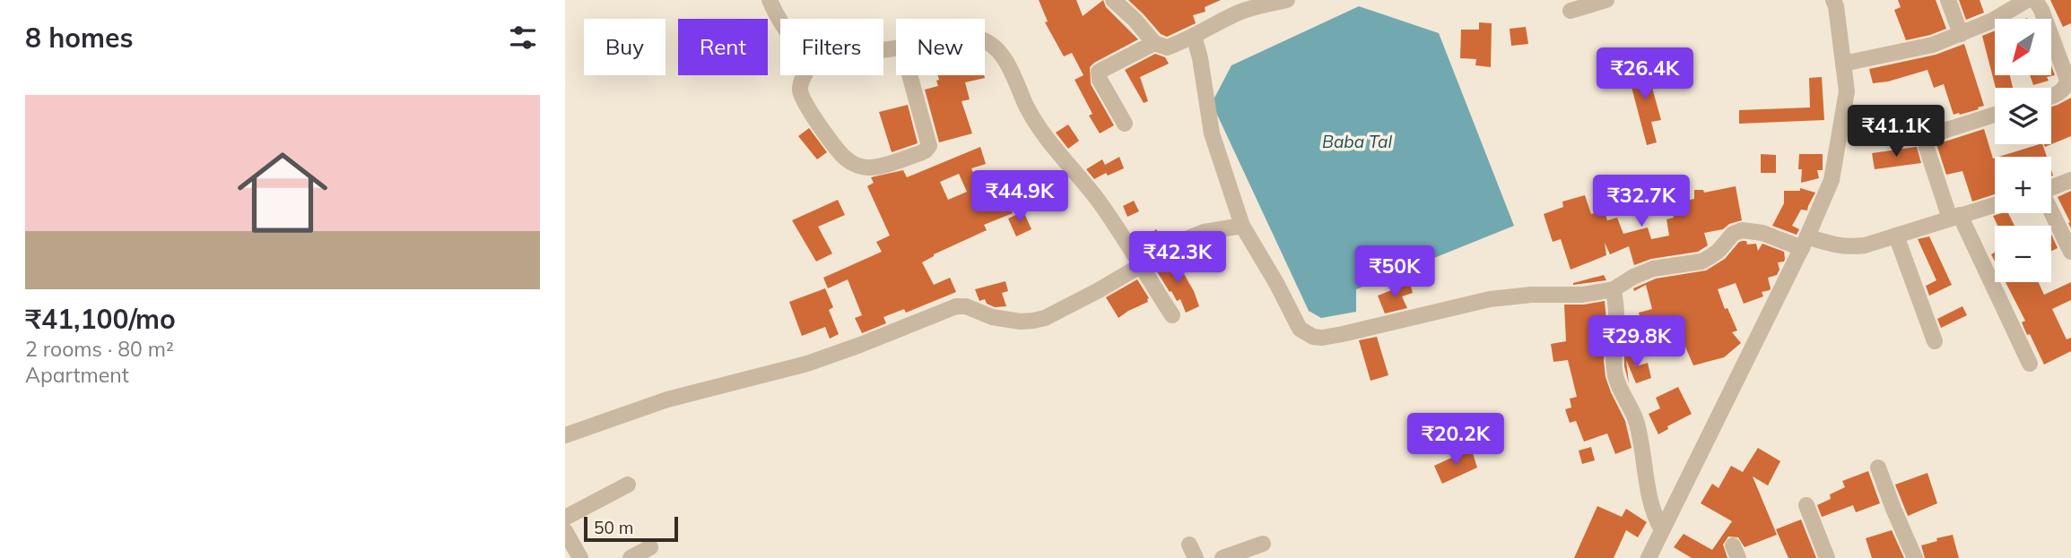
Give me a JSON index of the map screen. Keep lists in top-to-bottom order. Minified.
{"water":["Baba Tal"],"scale_bar":"50 m","north":"bottom left","page":{"heading":"8 homes","map_buttons":["+","−"],"chip":["Buy","Rent","Filters","New"],"price":["₹26.4K","₹41.1K","₹44.9K","₹32.7K","₹42.3K","₹50K","₹29.8K","₹20.2K"],"list":[{"name":"₹41,100/mo","note":"2 rooms · 80 m² · Apartment"}],"scale":"50 m"}}
